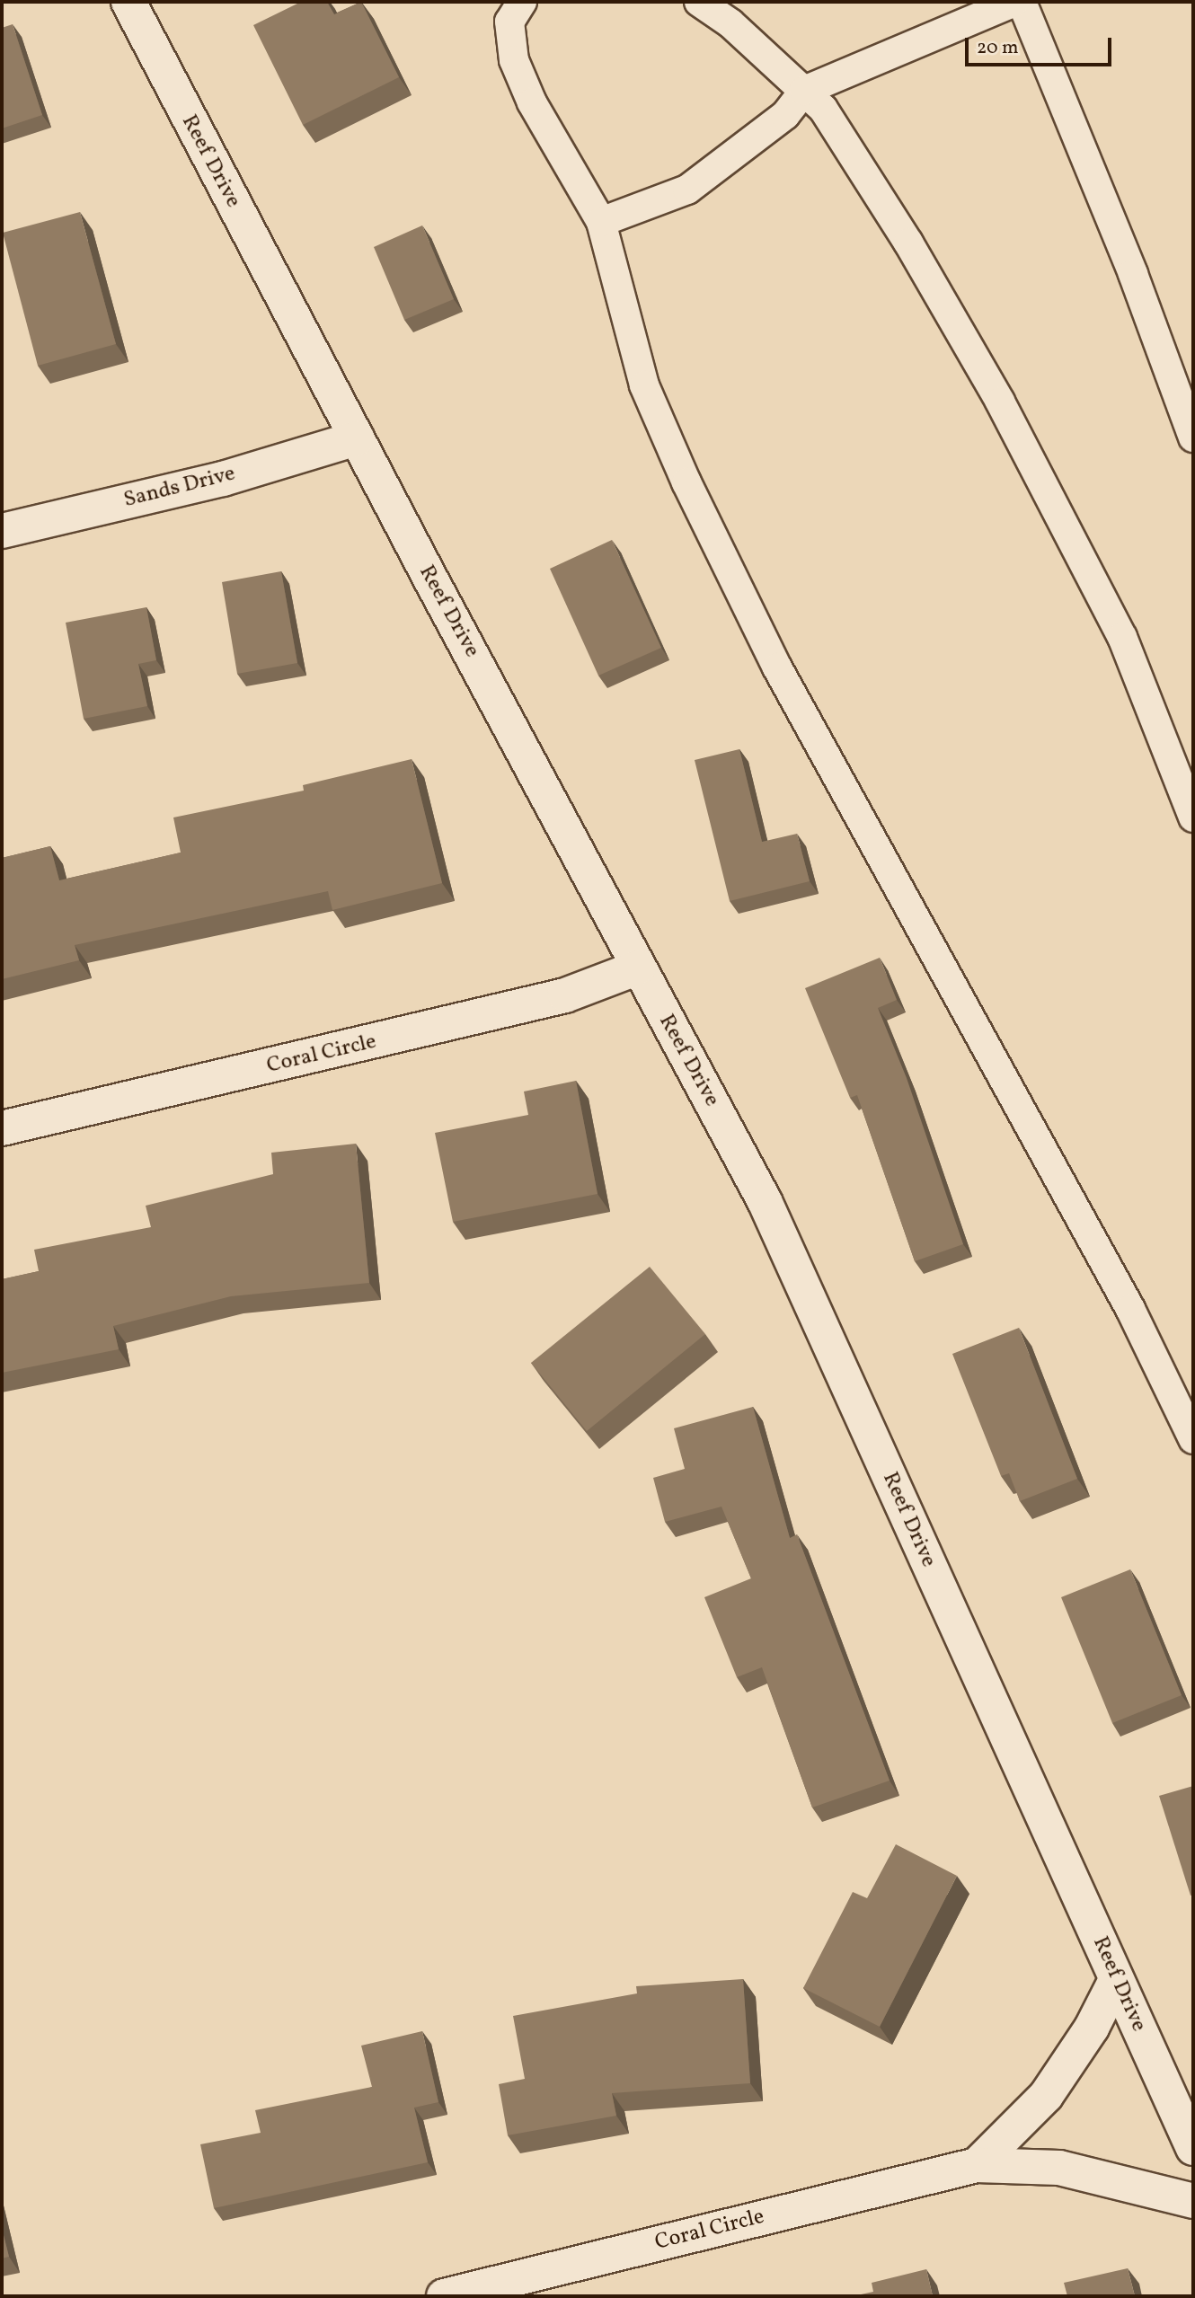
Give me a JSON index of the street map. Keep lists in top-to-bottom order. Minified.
{"streets":{"street":["Reef Drive","Sands Drive","Coral Circle"]},"crossings":[["Reef Drive","Sands Drive"],["Reef Drive","Coral Circle"]],"scale_bar":"20 m"}
